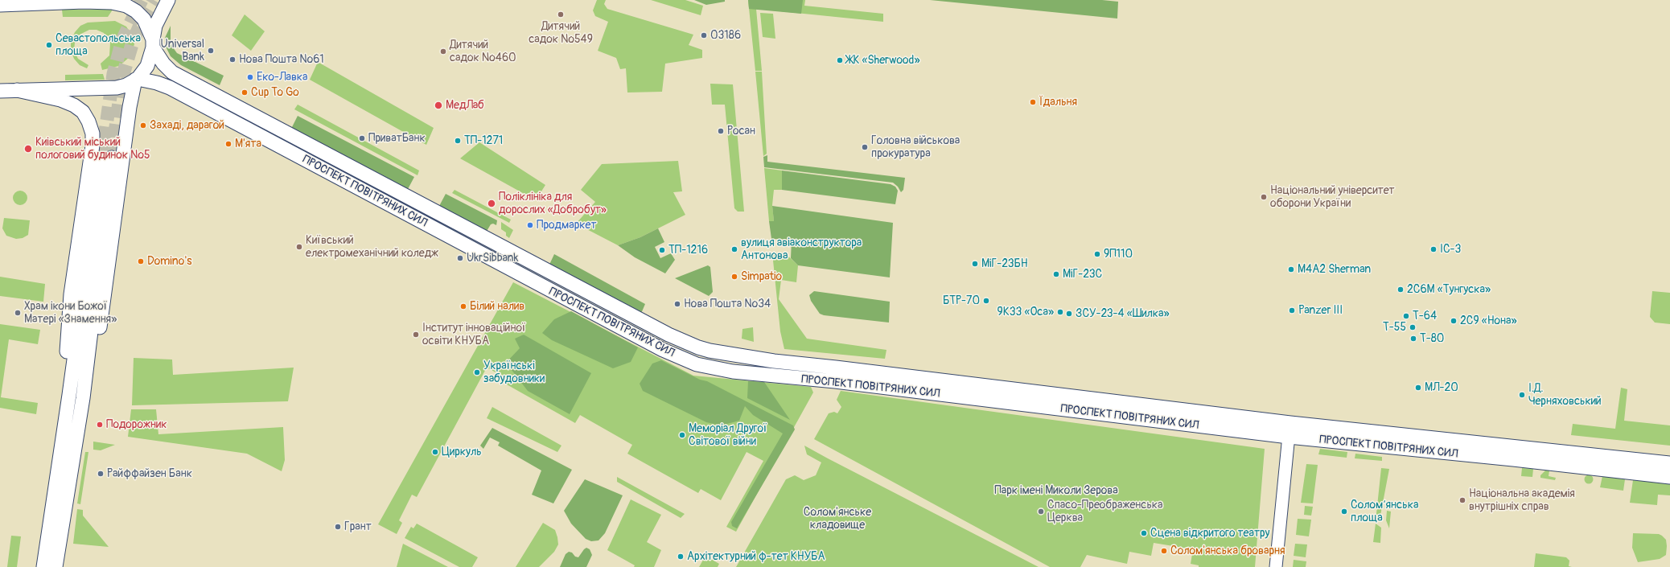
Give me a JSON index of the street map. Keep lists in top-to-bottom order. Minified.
{"streets":{"main road":["ПРОСПЕКТ ПОВІТРЯНИХ СИЛ"]},"parks":["Парк імені Миколи Зерова","Солом'янське кладовище"],"places":["Дитячий садок №549","03186","Севастопольська площа","Universal Bank","Дитячий садок №460","Нова Пошта №61","ЖК «Sherwood»","Еко-Лавка","Cup To Go","Їдальня","МедЛаб","Захаді, дарагой","Росан","ПриватБанк","ТП-1271","М'ята","Головна військова прокуратура","Киівський міський пологовий будинок №5","Національний університет оборони України","Поліклініка для дорослих «Добробут»","Продмаркет","Київський електромеханічний коледж","вулиця авіаконструктора Антонова","ІС-3","ТП-1216","9П110","UkrSibbank","Domino's","МіГ-23БН","M4A2 Sherman","МіГ-23С","Simpatio","2С6М «Тунгуска»","БТР-70","Нова Пошта №34","Білий налив","Panzer III","9К33 «Оса»","Храм ікони Божої Матері «Знамення»","ЗСУ-23-4 «Шилка»","Т-64","2С9 «Нона»","Т-55","Інститут інноваційної освіти КНУБА","Т-80","Українські забудовники","МЛ-20","І.Д. Черняховський","Подорожник","Меморіал Другої Світової війни","Циркуль","Райффайзен Банк","Національна академія внутрішніх справ","Спасо-Преображенська Церква","Соломʼянська площа","Грант","Сцена відкритого театру","Солом'янська броварня","Архітектурний ф-тет КНУБА"]}
